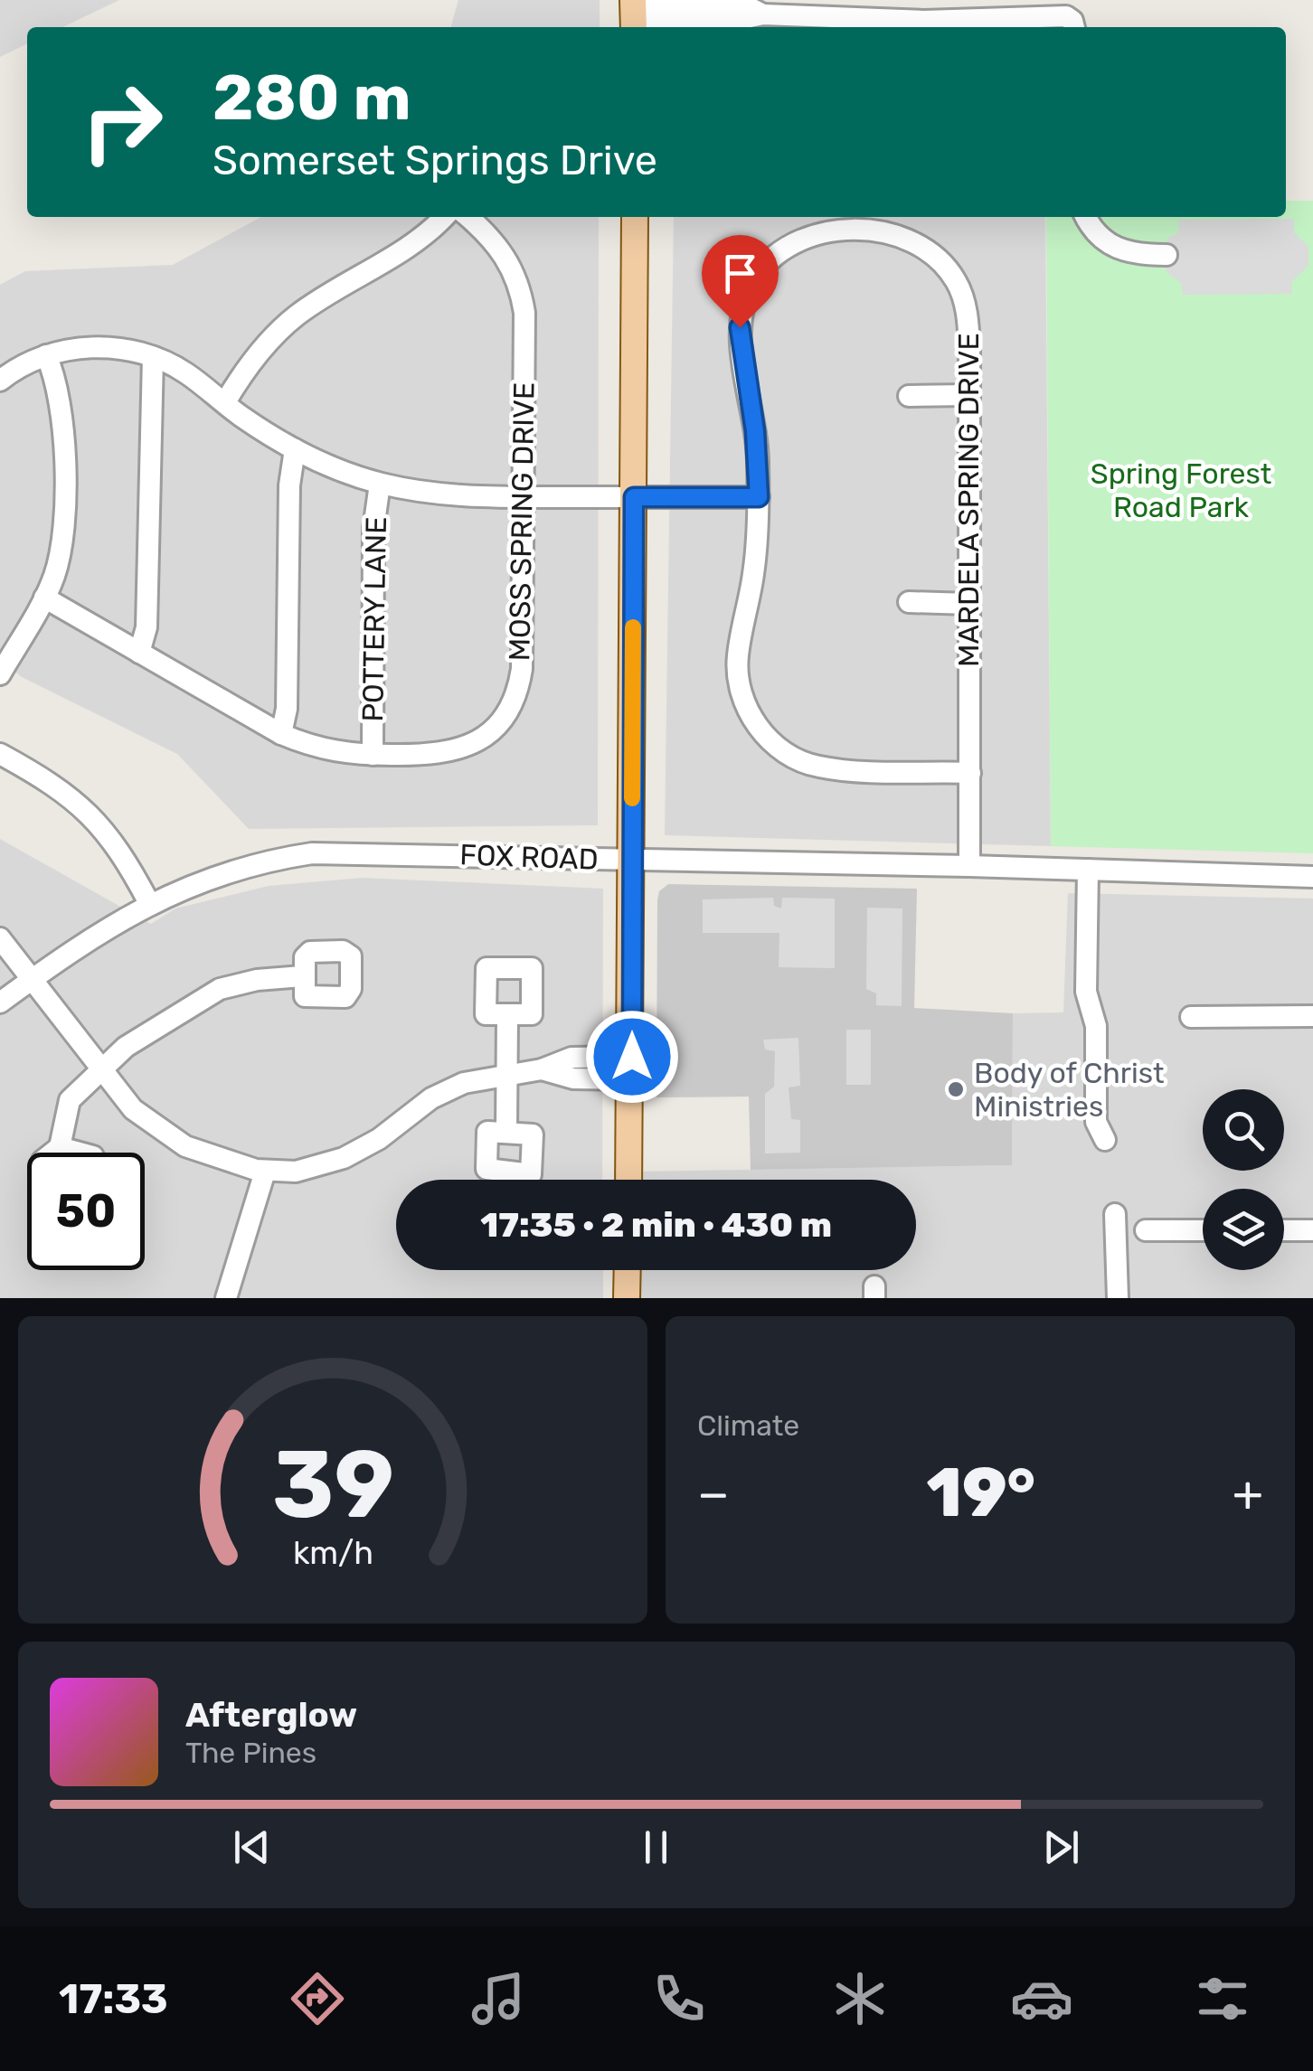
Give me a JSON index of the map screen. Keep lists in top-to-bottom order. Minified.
{"streets":{"street":["MARDELA SPRING DRIVE","MOSS SPRING DRIVE","POTTERY LANE","FOX ROAD"]},"crossings":[["MARDELA SPRING DRIVE","FOX ROAD"],["MOSS SPRING DRIVE","POTTERY LANE"]],"parks":["Spring Forest Road Park"],"places":["Body of Christ Ministries"],"page":{"turn":["280 m","Somerset Springs Drive"],"limit":"50","trip":"17:35 · 2 min · 430 m","tile":"Climate","heat":["−","19°","+"],"song":["Afterglow","The Pines"],"tabs":"17:33","gauge":["39","km/h"]}}
